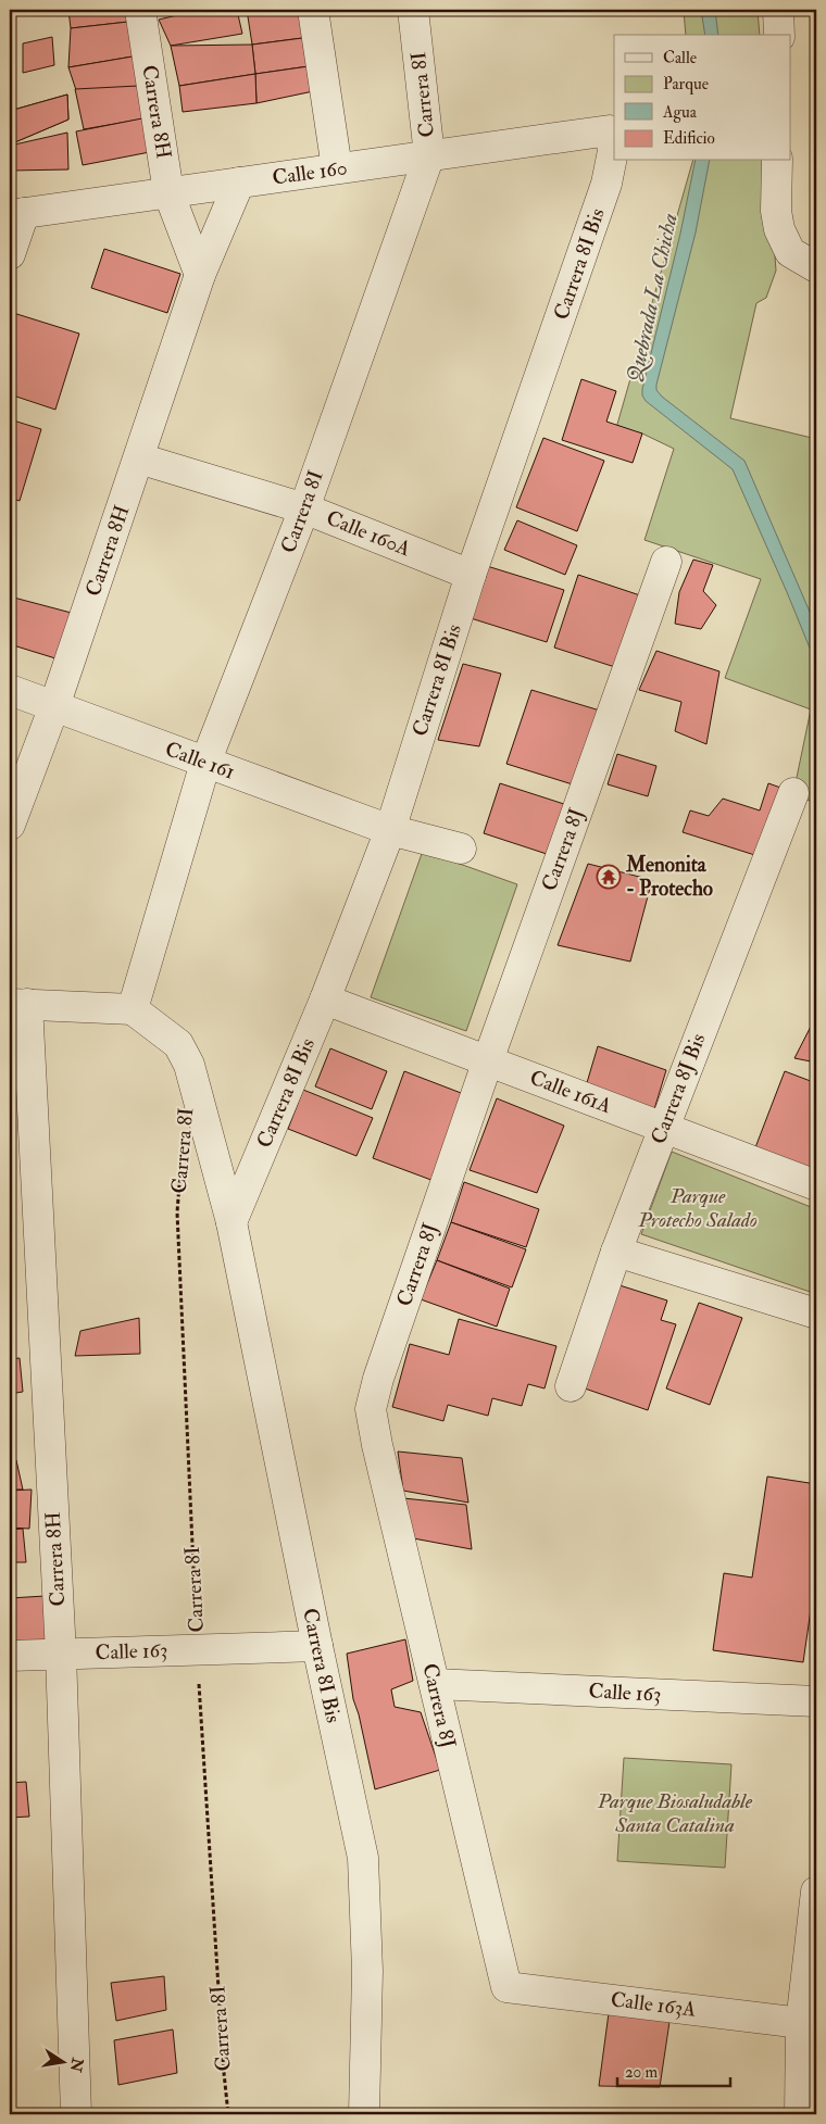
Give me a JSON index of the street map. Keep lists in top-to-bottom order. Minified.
{"streets":{"street":["Carrera 8I","Carrera 8H","Calle 160","Carrera 8I Bis","Calle 160A","Calle 161","Carrera 8J","Carrera 8J Bis","Calle 161A","Calle 163","Calle 163A"]},"crossings":[["Carrera 8I","Calle 160"],["Carrera 8I","Carrera 8I Bis"],["Carrera 8I","Calle 160A"],["Carrera 8I","Calle 161"],["Carrera 8I","Calle 163"],["Carrera 8H","Calle 160"],["Carrera 8H","Calle 160A"],["Carrera 8H","Calle 161"],["Carrera 8H","Calle 163"],["Calle 160","Carrera 8I Bis"],["Carrera 8I Bis","Calle 160A"],["Carrera 8I Bis","Calle 161"],["Carrera 8I Bis","Calle 161A"],["Carrera 8I Bis","Calle 163"],["Carrera 8J","Calle 161A"],["Carrera 8J","Calle 163"],["Carrera 8J","Calle 163A"],["Carrera 8J Bis","Calle 161A"]],"water":["Quebrada La Chicha"],"parks":["Parque Protecho Salado","Parque Biosaludable Santa Catalina"],"places":{"temple":["Menonita - Protecho"]},"legend":["Calle","Parque","Agua","Edificio"],"scale_bar":"20 m","north":"right"}
